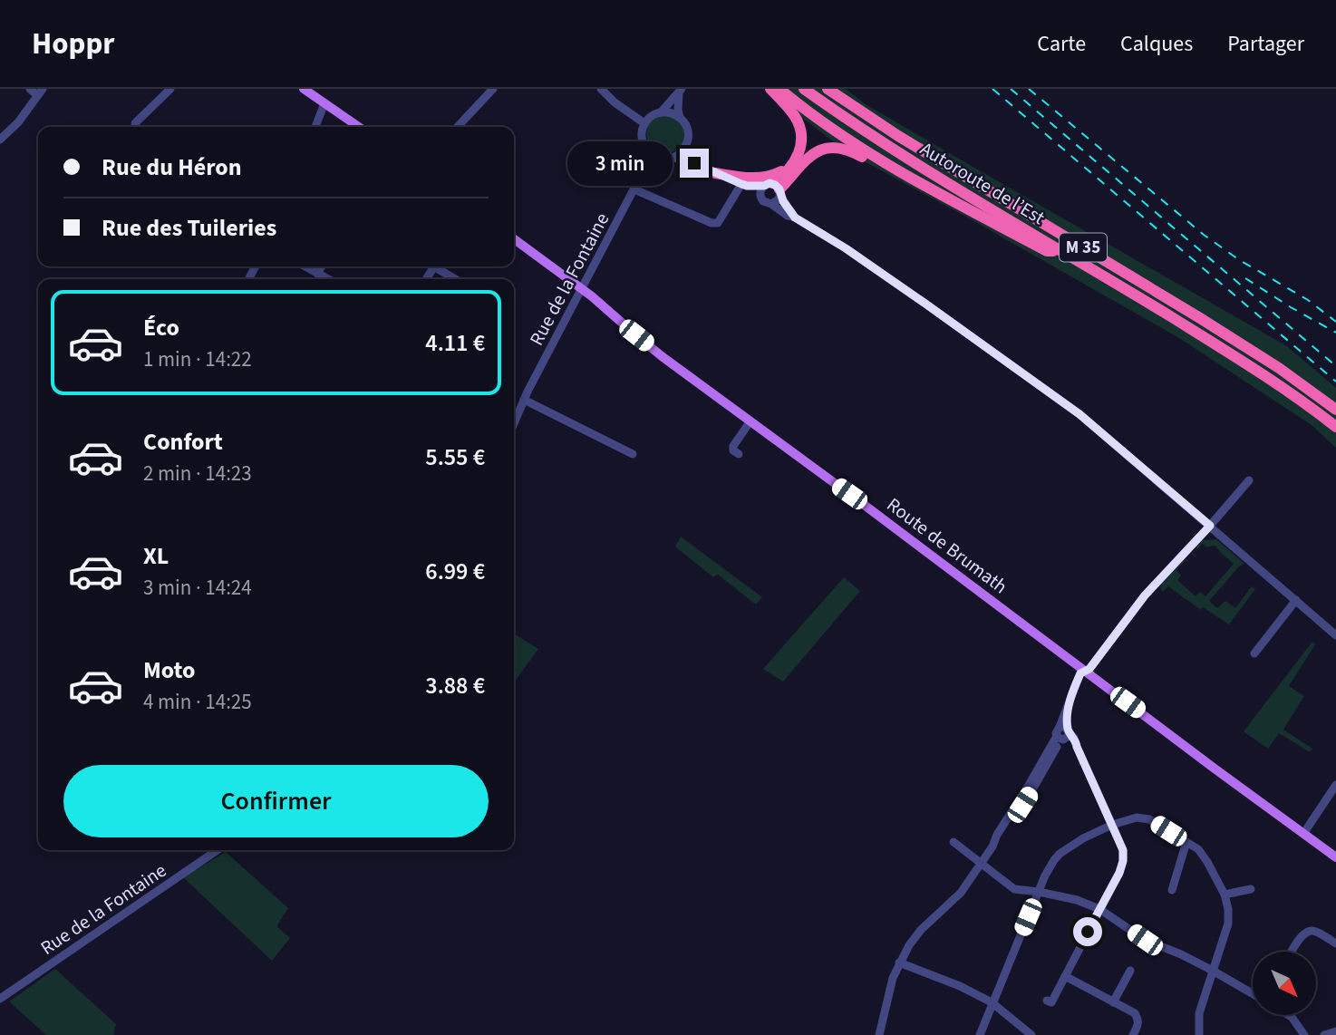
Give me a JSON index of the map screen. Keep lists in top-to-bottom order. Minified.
{"streets":{"highway":["Autoroute de l’Est","M 35"],"main road":["Route de Brumath"],"street":["Rue de la Fontaine"]},"crossings":[["Rue de la Fontaine","Route de Brumath"]],"north":"bottom right","page":{"header":"Hoppr","nav":["Carte","Calques","Partager"],"banner":["Rue du Héron","Rue des Tuileries"],"bubble":"3 min","list":[{"name":"Éco","note":"1 min · 14:22","value":"4.11 €"},{"name":"Confort","note":"2 min · 14:23","value":"5.55 €"},{"name":"XL","note":"3 min · 14:24","value":"6.99 €"},{"name":"Moto","note":"4 min · 14:25","value":"3.88 €"}],"buttons":"Confirmer"}}
